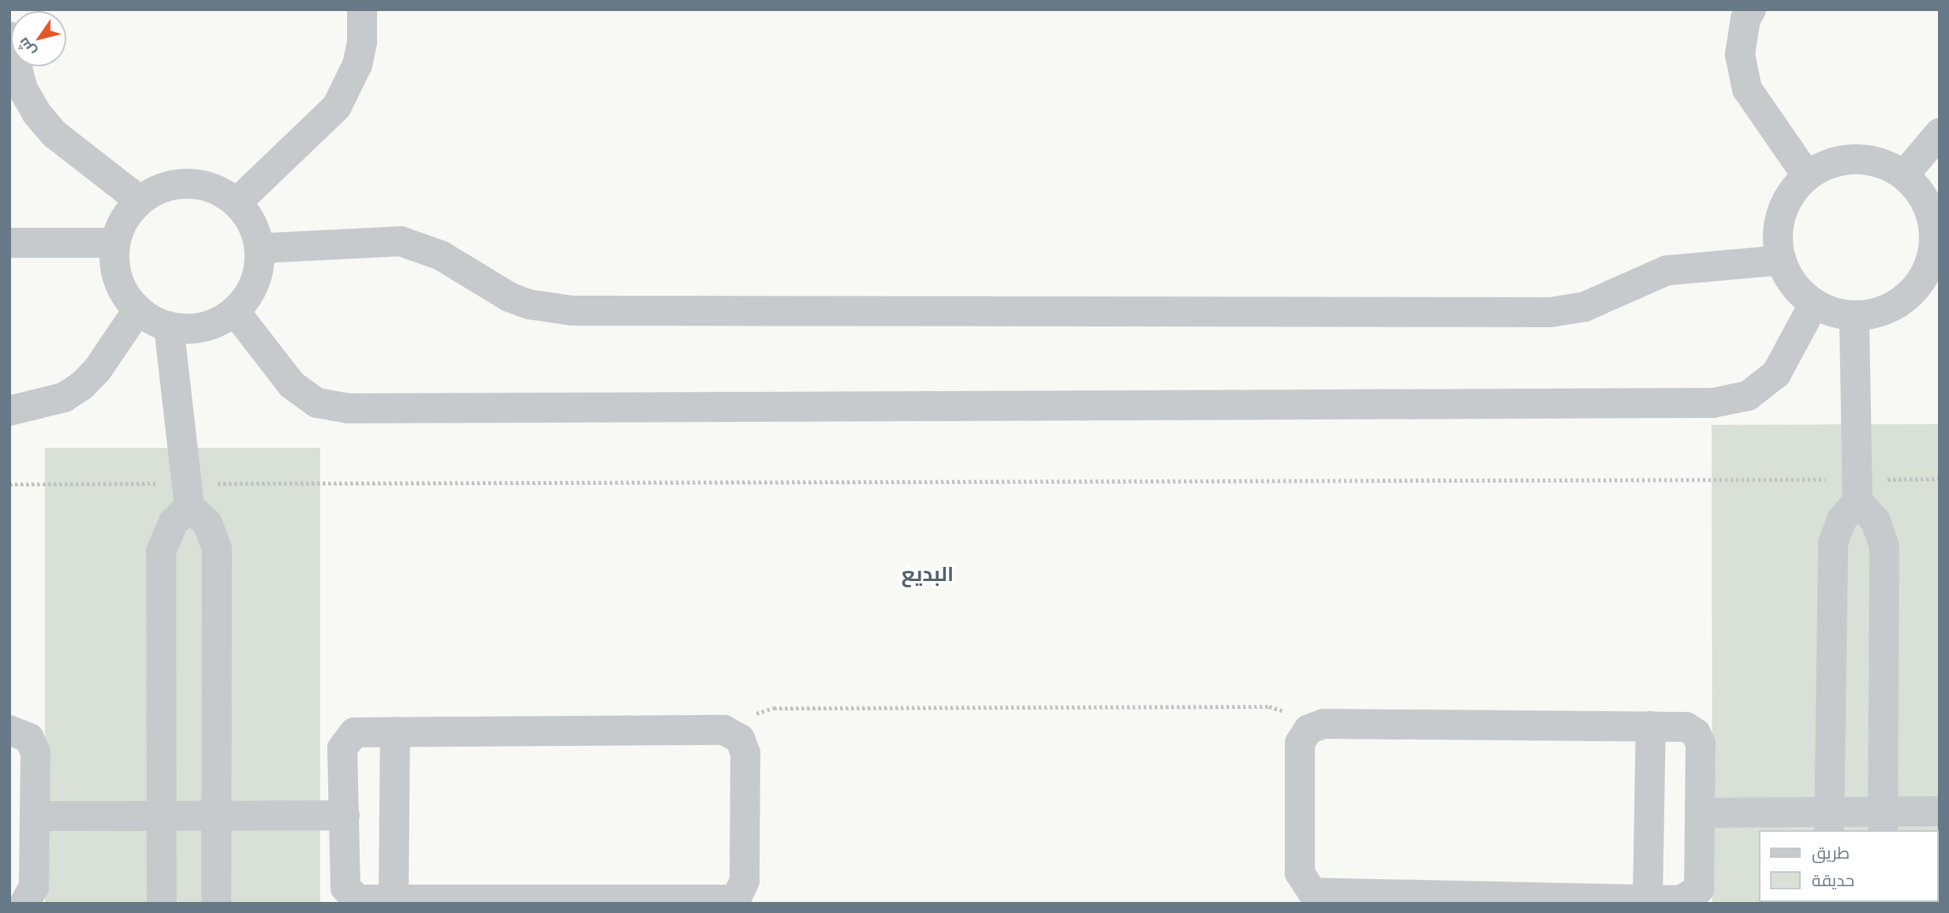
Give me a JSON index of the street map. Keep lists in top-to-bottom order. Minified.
{"districts":["البديع"],"legend":["طريق","حديقة"],"north":"bottom left"}
